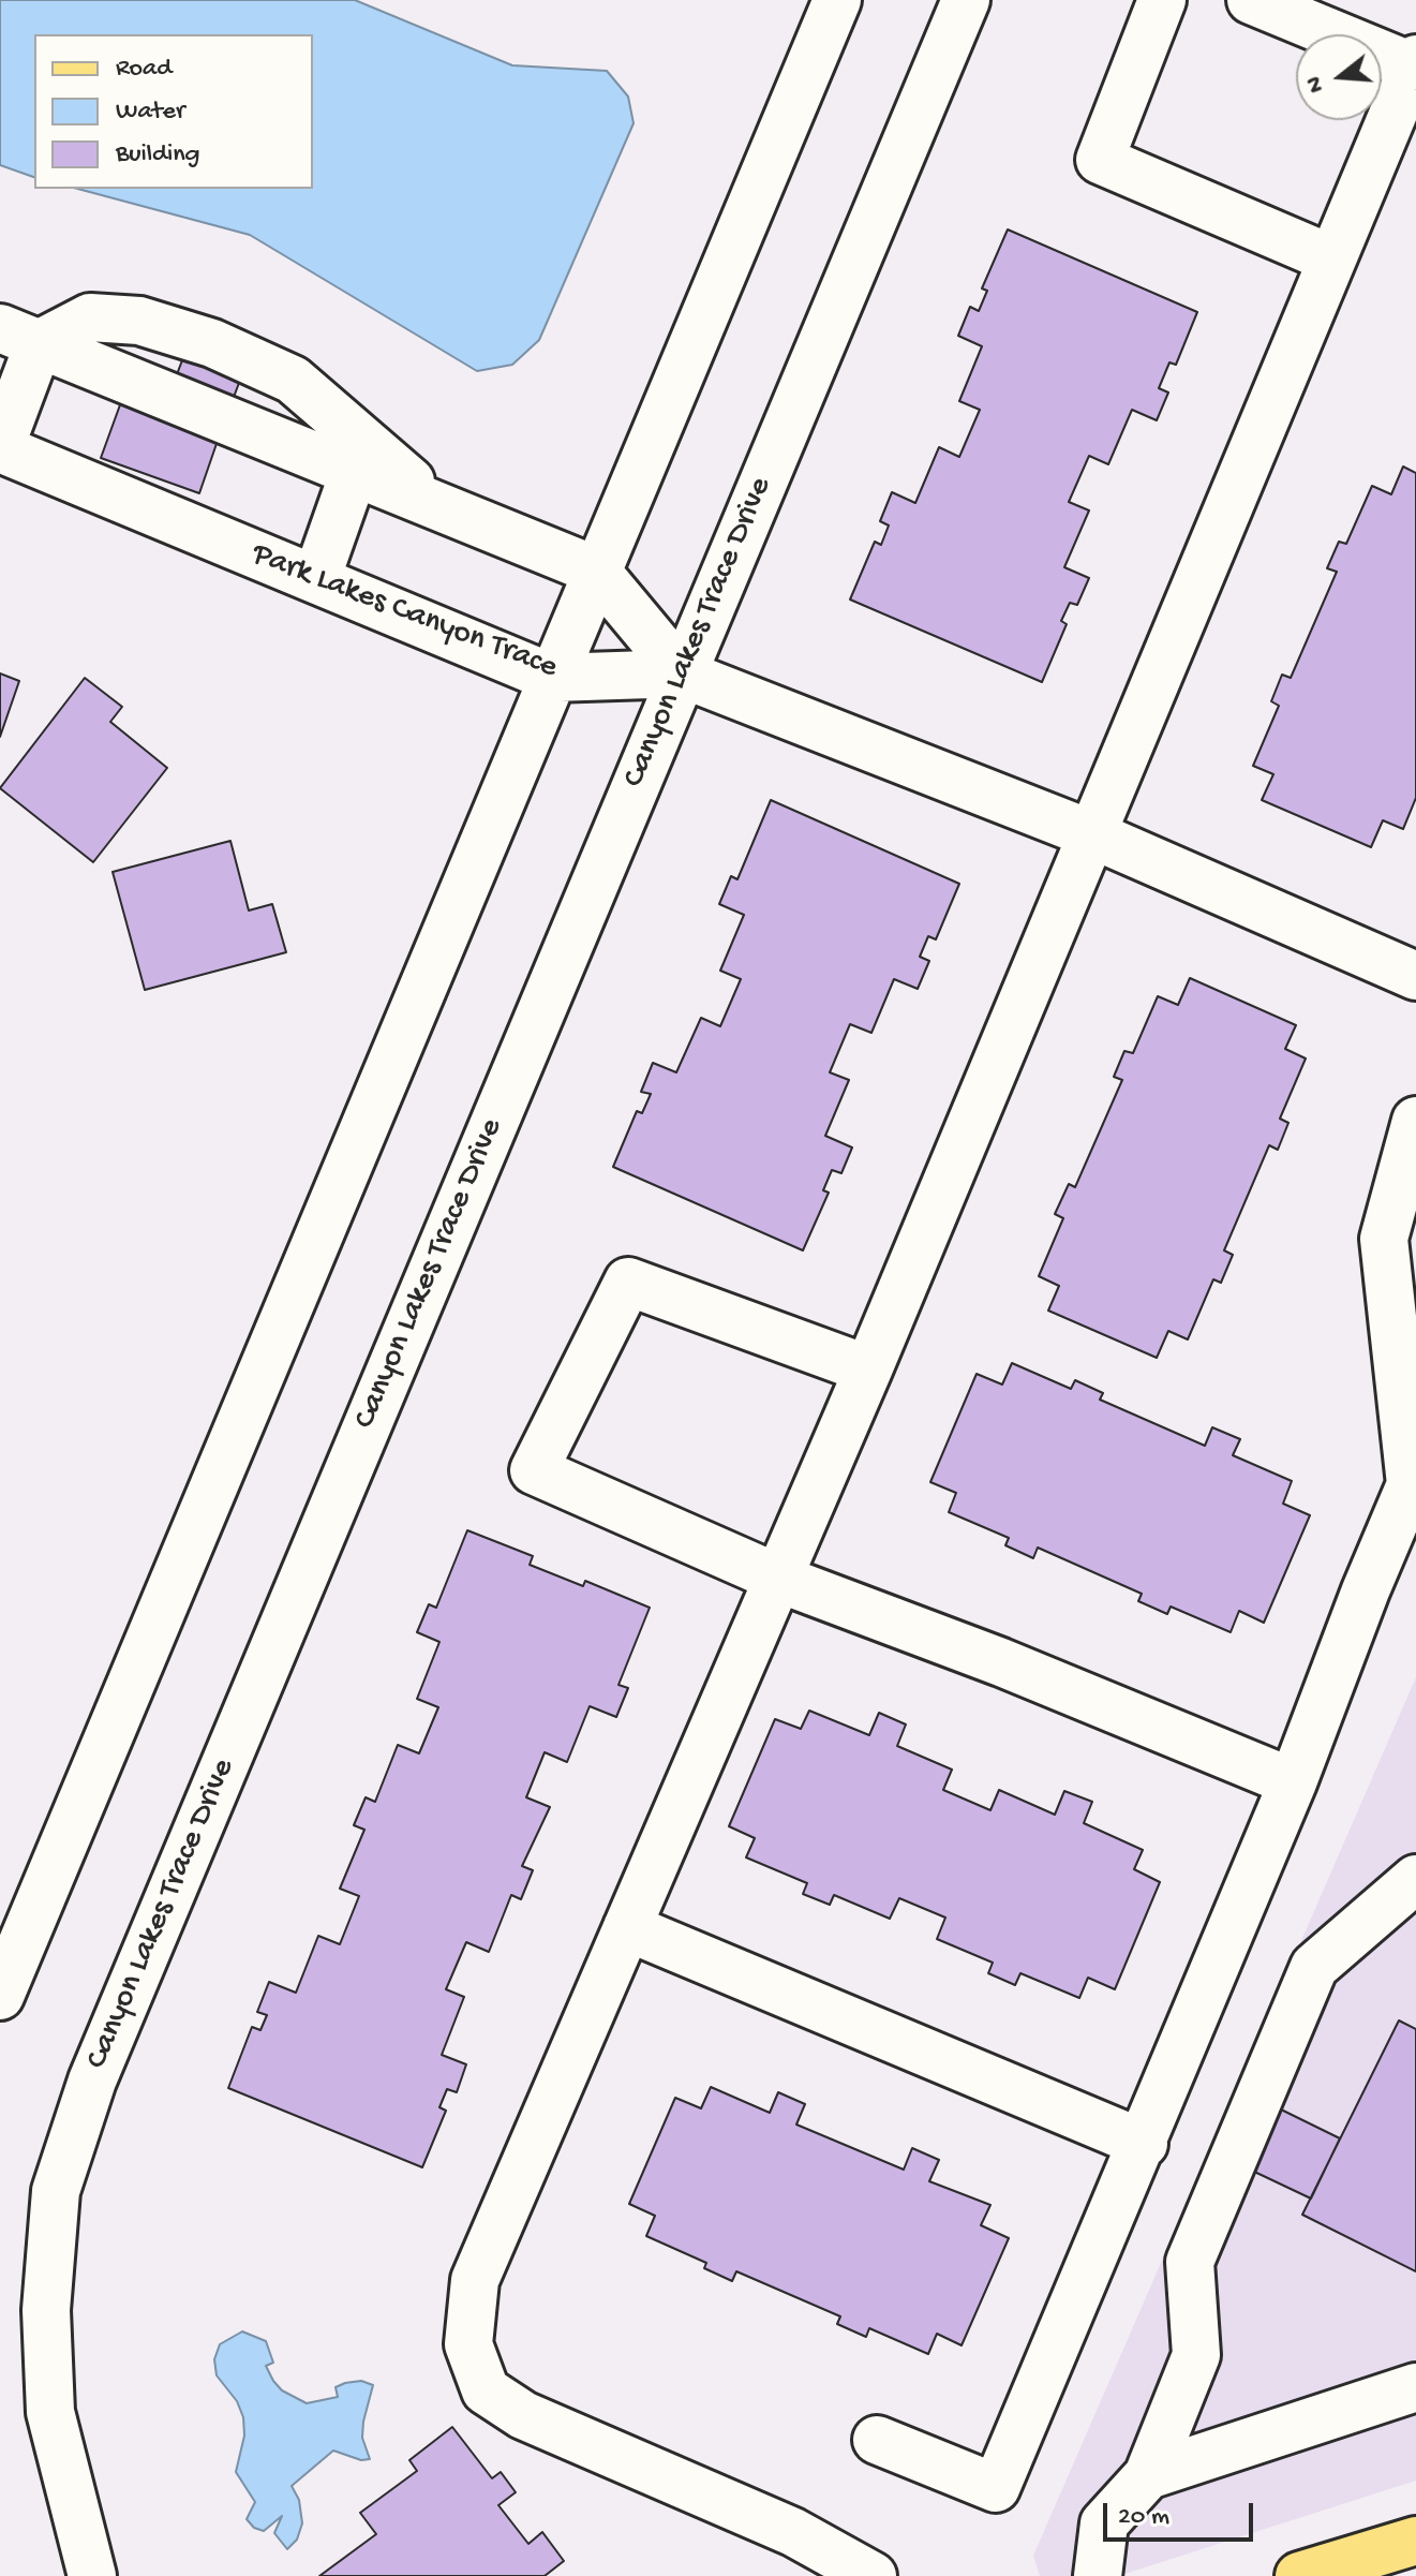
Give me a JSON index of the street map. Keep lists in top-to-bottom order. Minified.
{"streets":{"street":["Park Lakes Canyon Trace","Canyon Lakes Trace Drive"]},"crossings":[["Park Lakes Canyon Trace","Canyon Lakes Trace Drive"]],"legend":["Road","Water","Building"],"scale_bar":"20 m","north":"left"}
